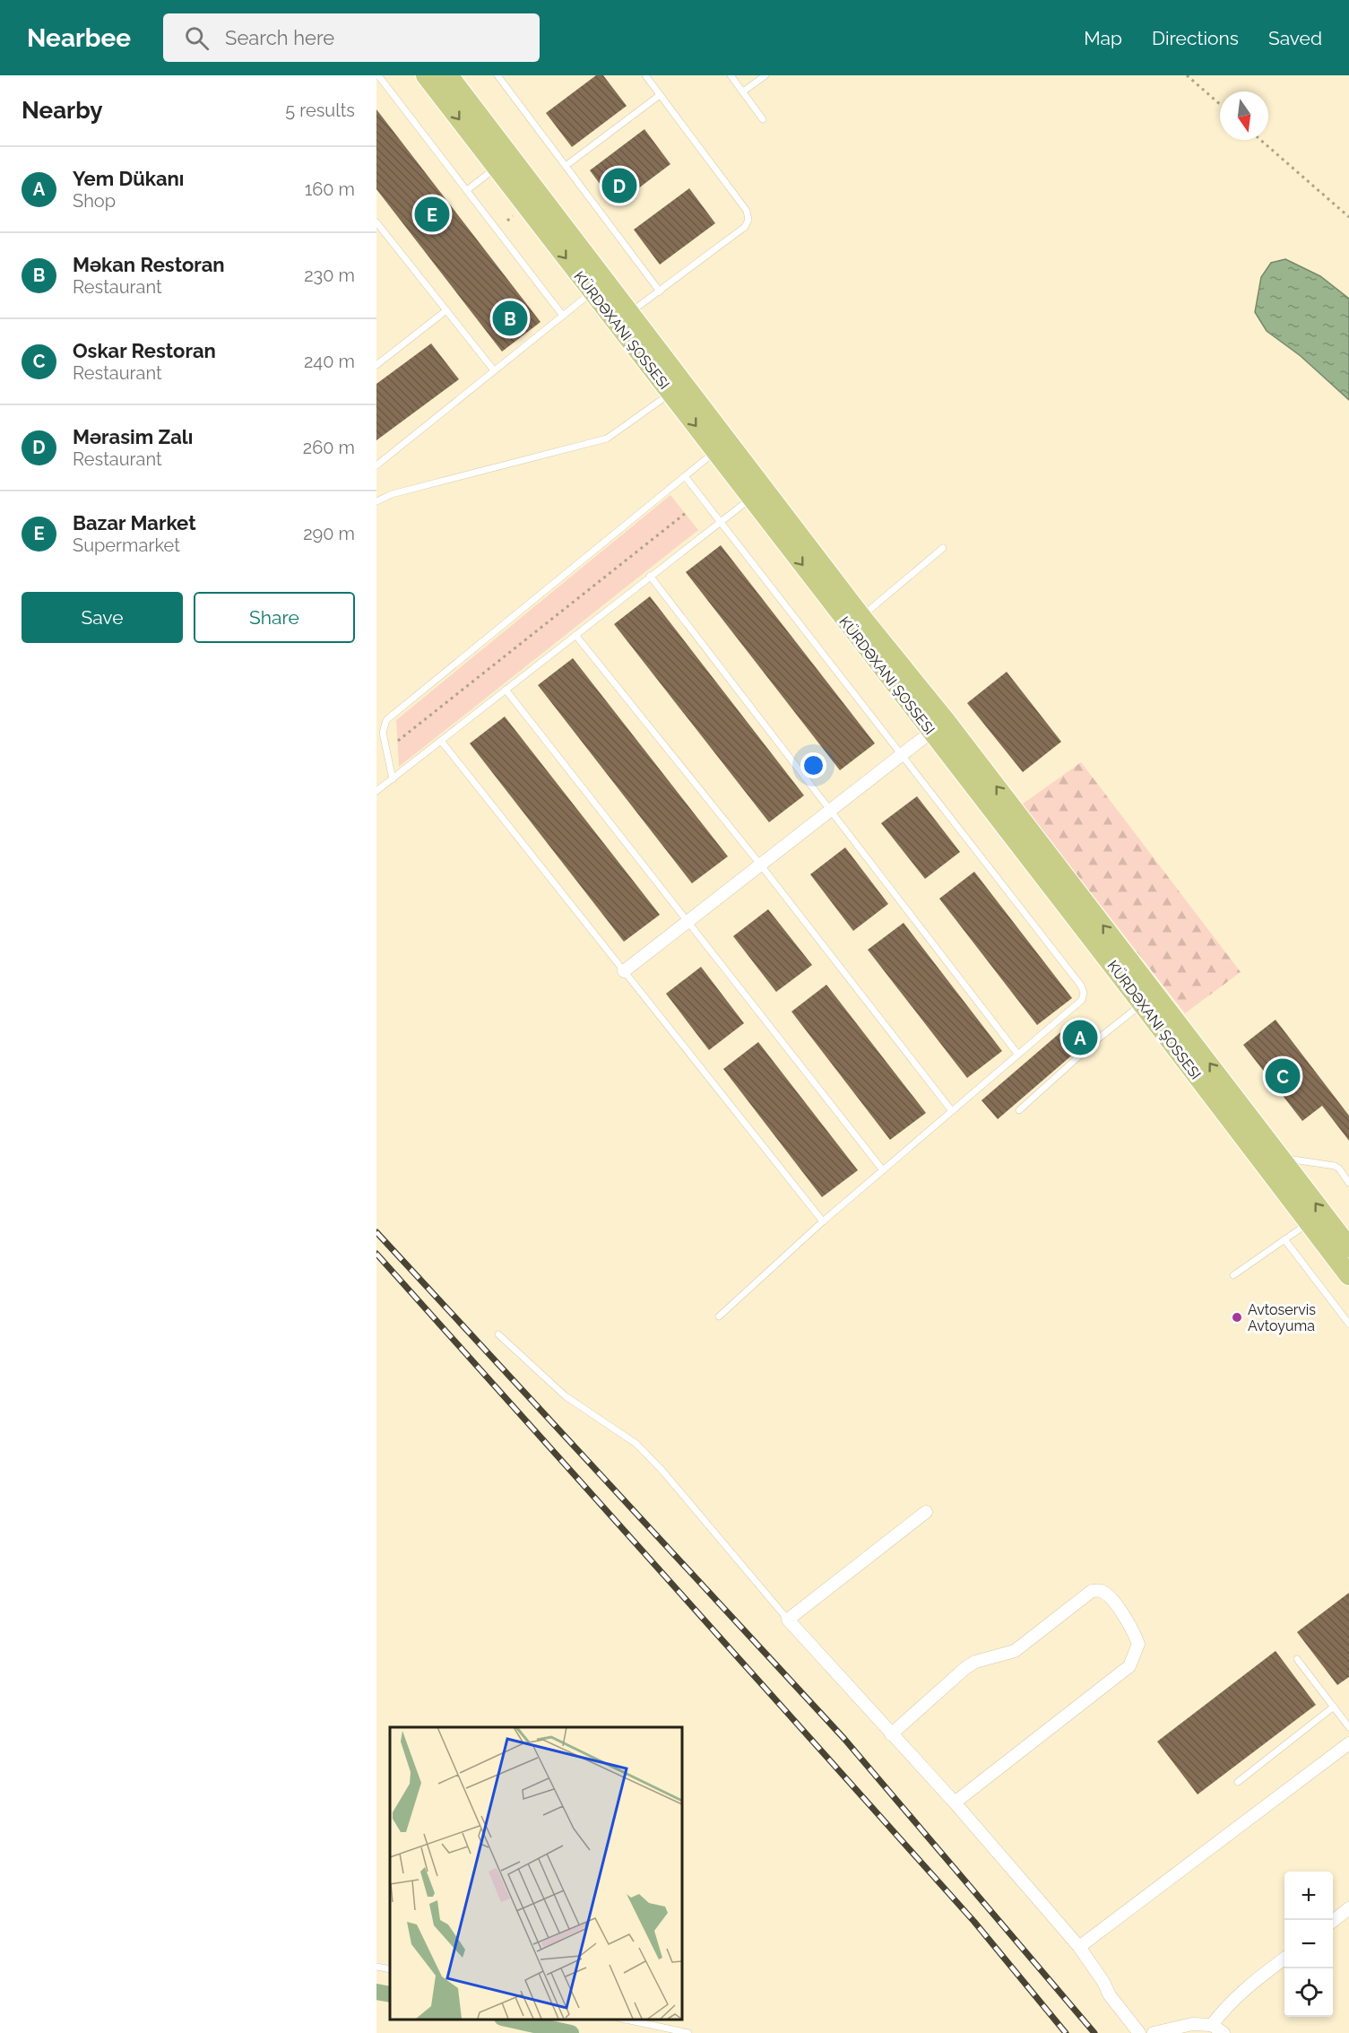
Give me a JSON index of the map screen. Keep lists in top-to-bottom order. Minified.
{"places":["Avtoservis Avtoyuma"],"north":"bottom","page":{"header":"Nearbee","search":"Search here","nav":["Map","Directions","Saved"],"heading":["Nearby","5 results"],"list":[{"mark":"A","name":"Yem Dükanı","note":"Shop","value":"160 m"},{"mark":"B","name":"Məkan Restoran","note":"Restaurant","value":"230 m"},{"mark":"C","name":"Oskar Restoran","note":"Restaurant","value":"240 m"},{"mark":"D","name":"Mərasim Zalı","note":"Restaurant","value":"260 m"},{"mark":"E","name":"Bazar Market","note":"Supermarket","value":"290 m"}],"pins":["D","E","B","A","C"],"buttons":["Save","Share"],"map_buttons":["+","−"]}}
